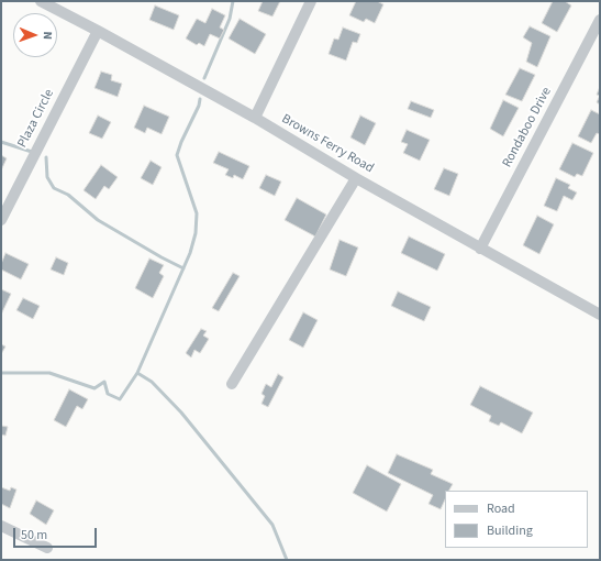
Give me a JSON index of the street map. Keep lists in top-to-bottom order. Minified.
{"streets":{"street":["Plaza Circle","Rondaboo Drive","Browns Ferry Road"]},"crossings":[["Plaza Circle","Browns Ferry Road"],["Rondaboo Drive","Browns Ferry Road"]],"legend":["Road","Building"],"scale_bar":"50 m","north":"right"}
